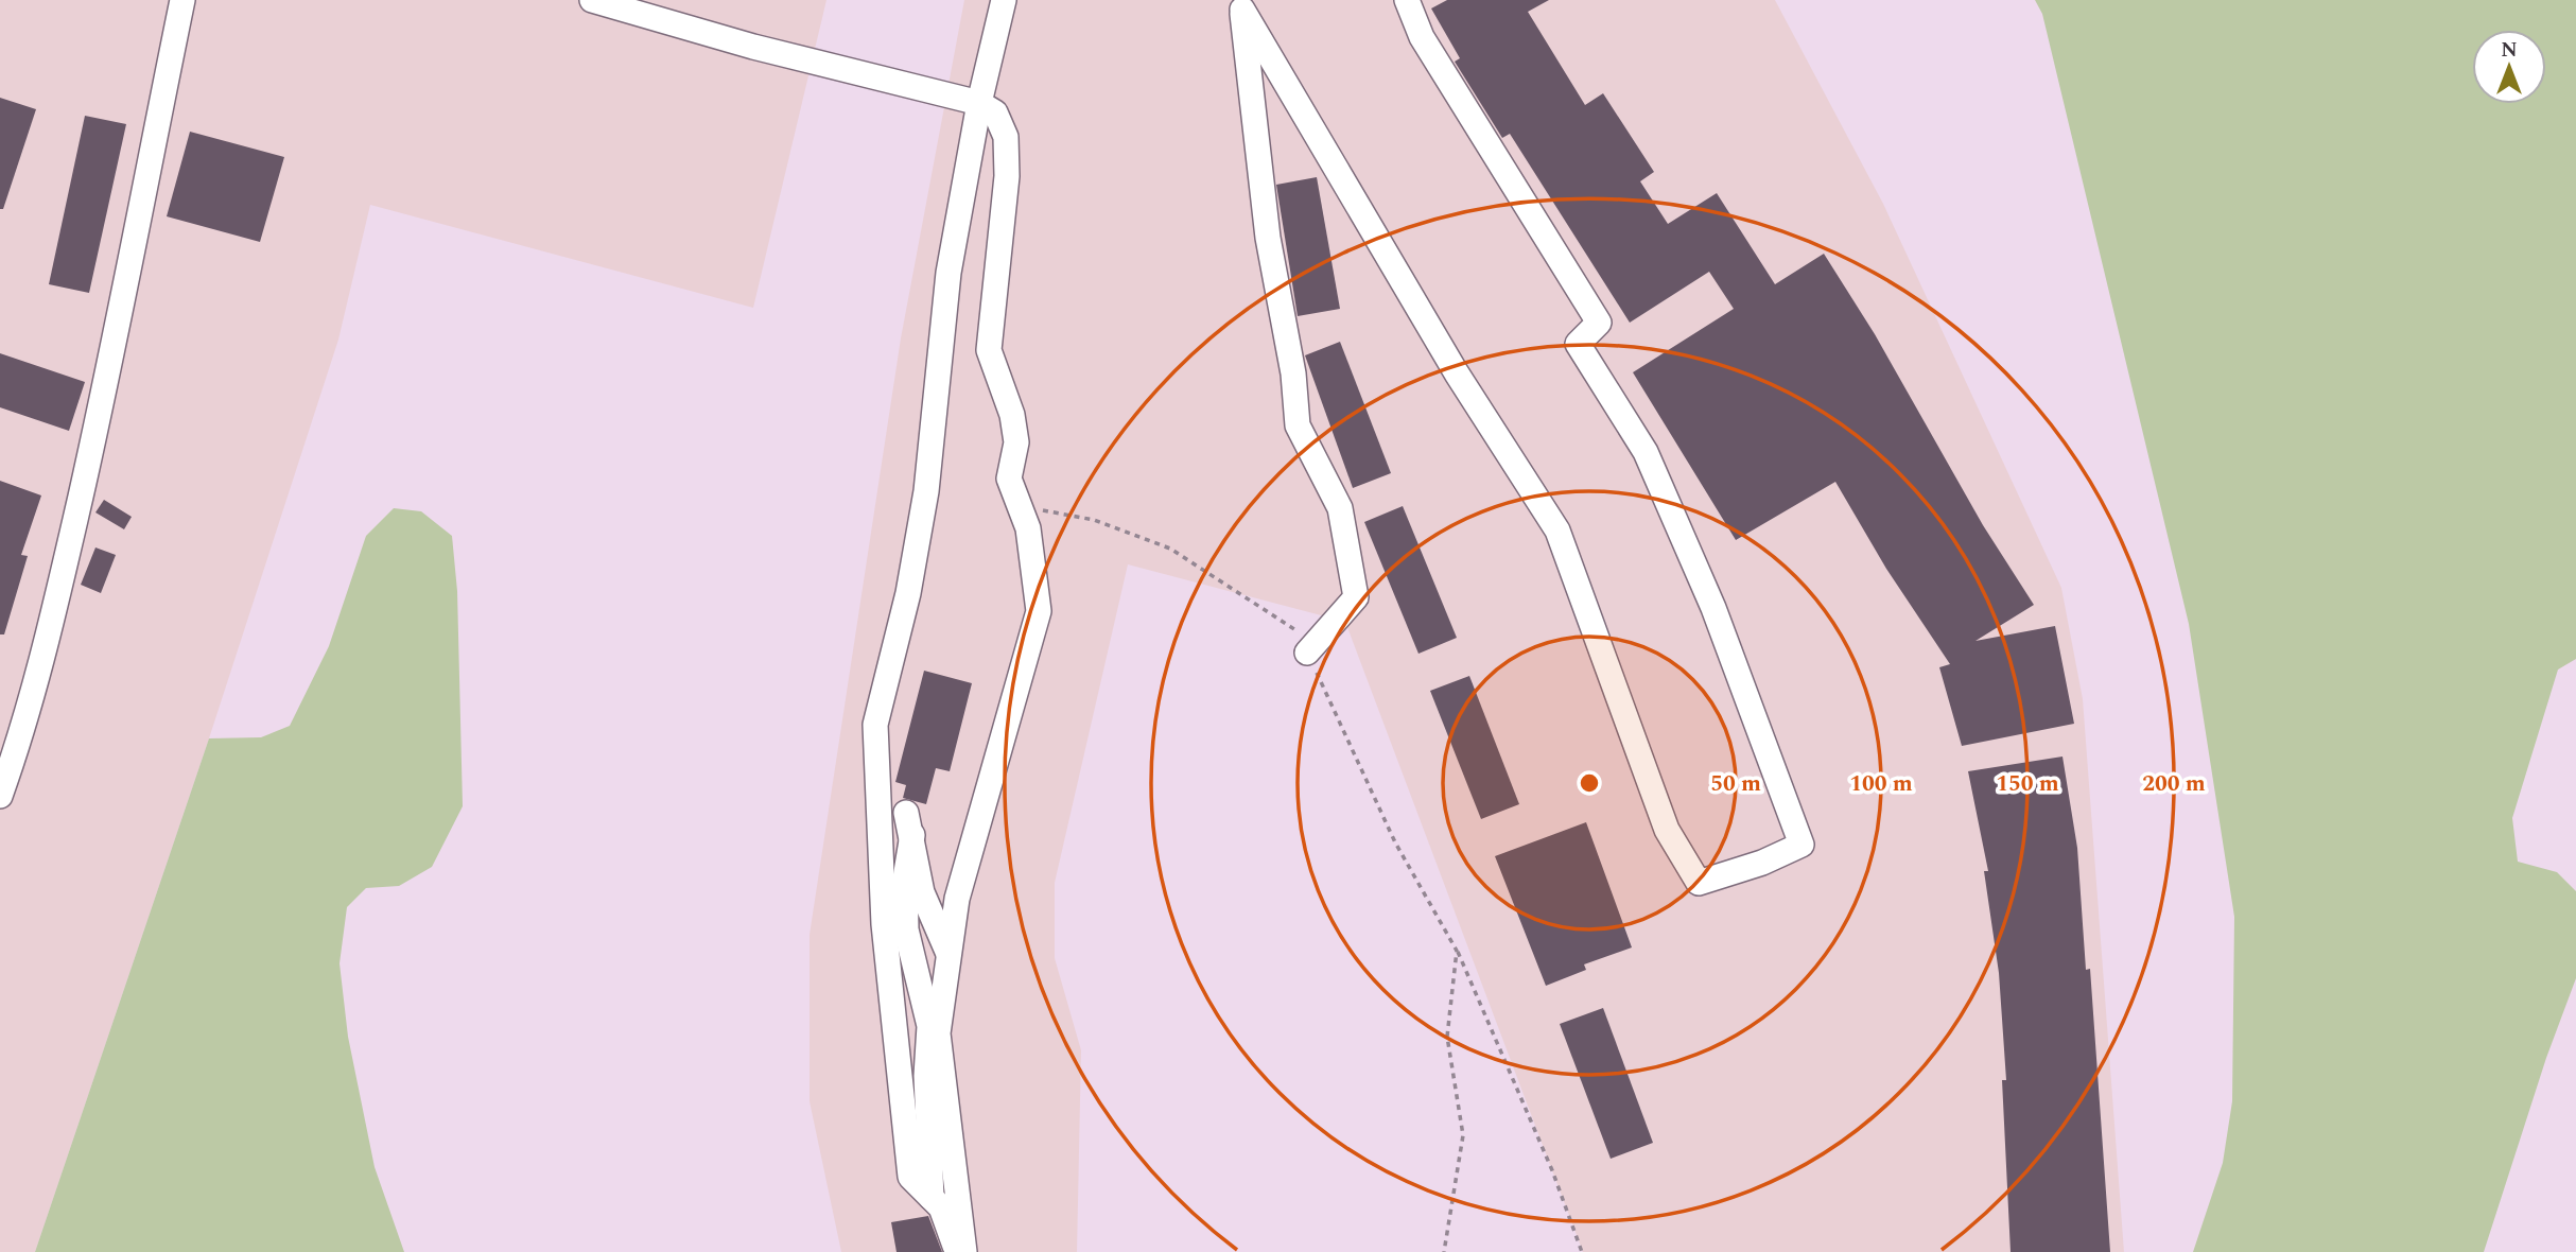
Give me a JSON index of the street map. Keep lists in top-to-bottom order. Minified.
{"north":"top","rings":["50 m","100 m","150 m","200 m"]}
